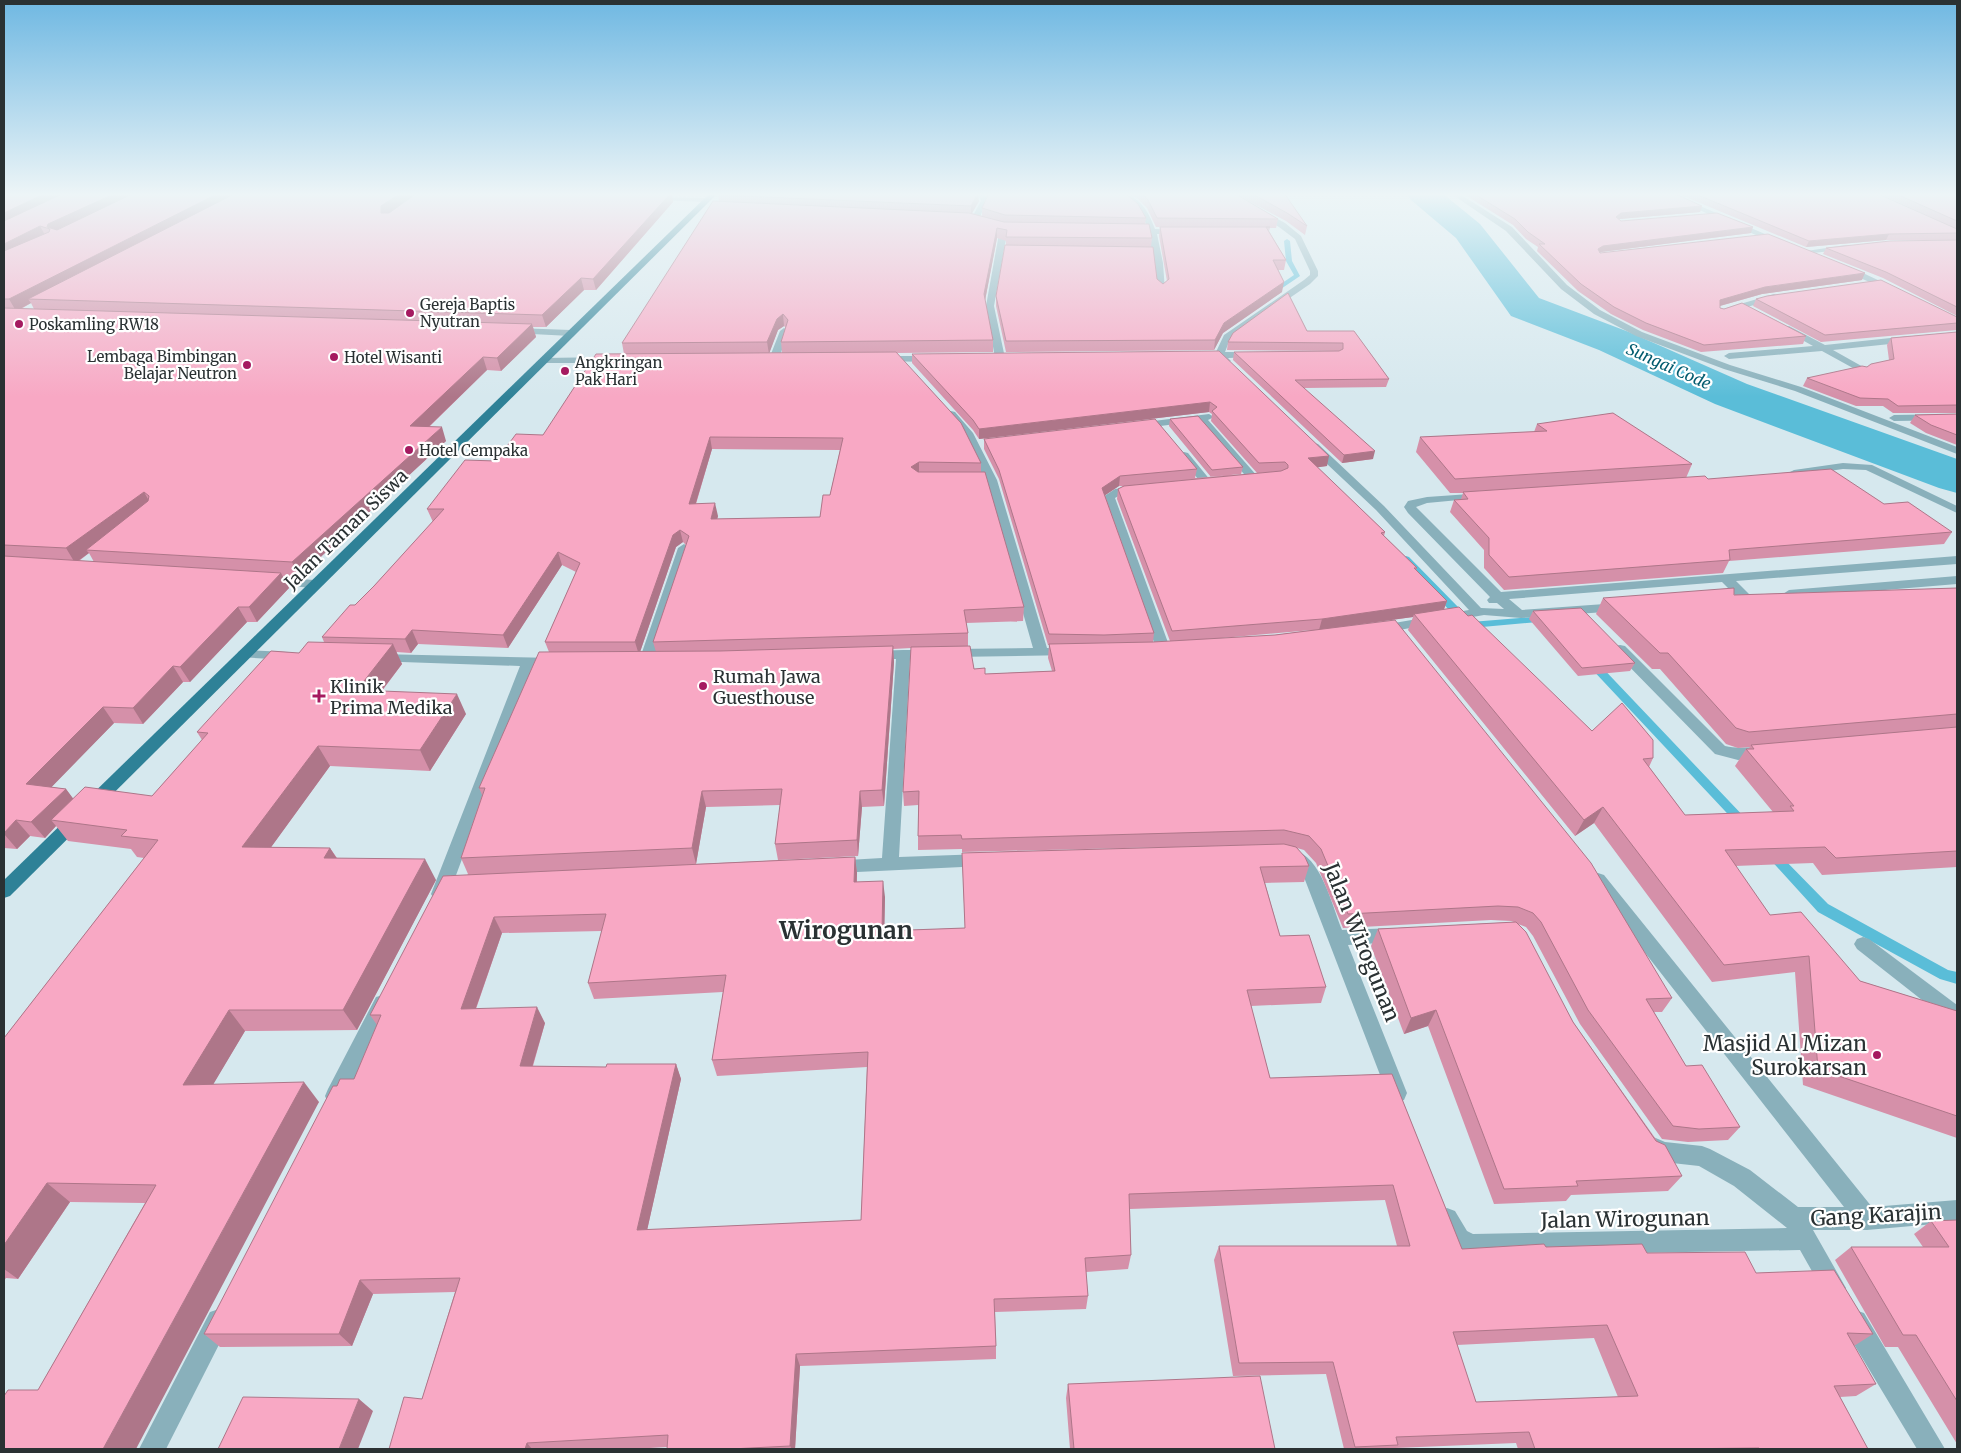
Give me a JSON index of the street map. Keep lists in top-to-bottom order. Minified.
{"streets":{"main road":["Jalan Taman Siswa"],"street":["Jalan Wirogunan","Gang Karajin"]},"crossings":[["Jalan Wirogunan","Gang Karajin"]],"districts":["Wirogunan"],"water":["Sungai Code"],"places":{"other":["Gereja Baptis Nyutran","Poskamling RW18","Hotel Wisanti","Lembaga Bimbingan Belajar Neutron","Angkringan Pak Hari","Hotel Cempaka","Rumah Jawa Guesthouse","Masjid Al Mizan Surokarsan"],"health":["Klinik Prima Medika"]}}
